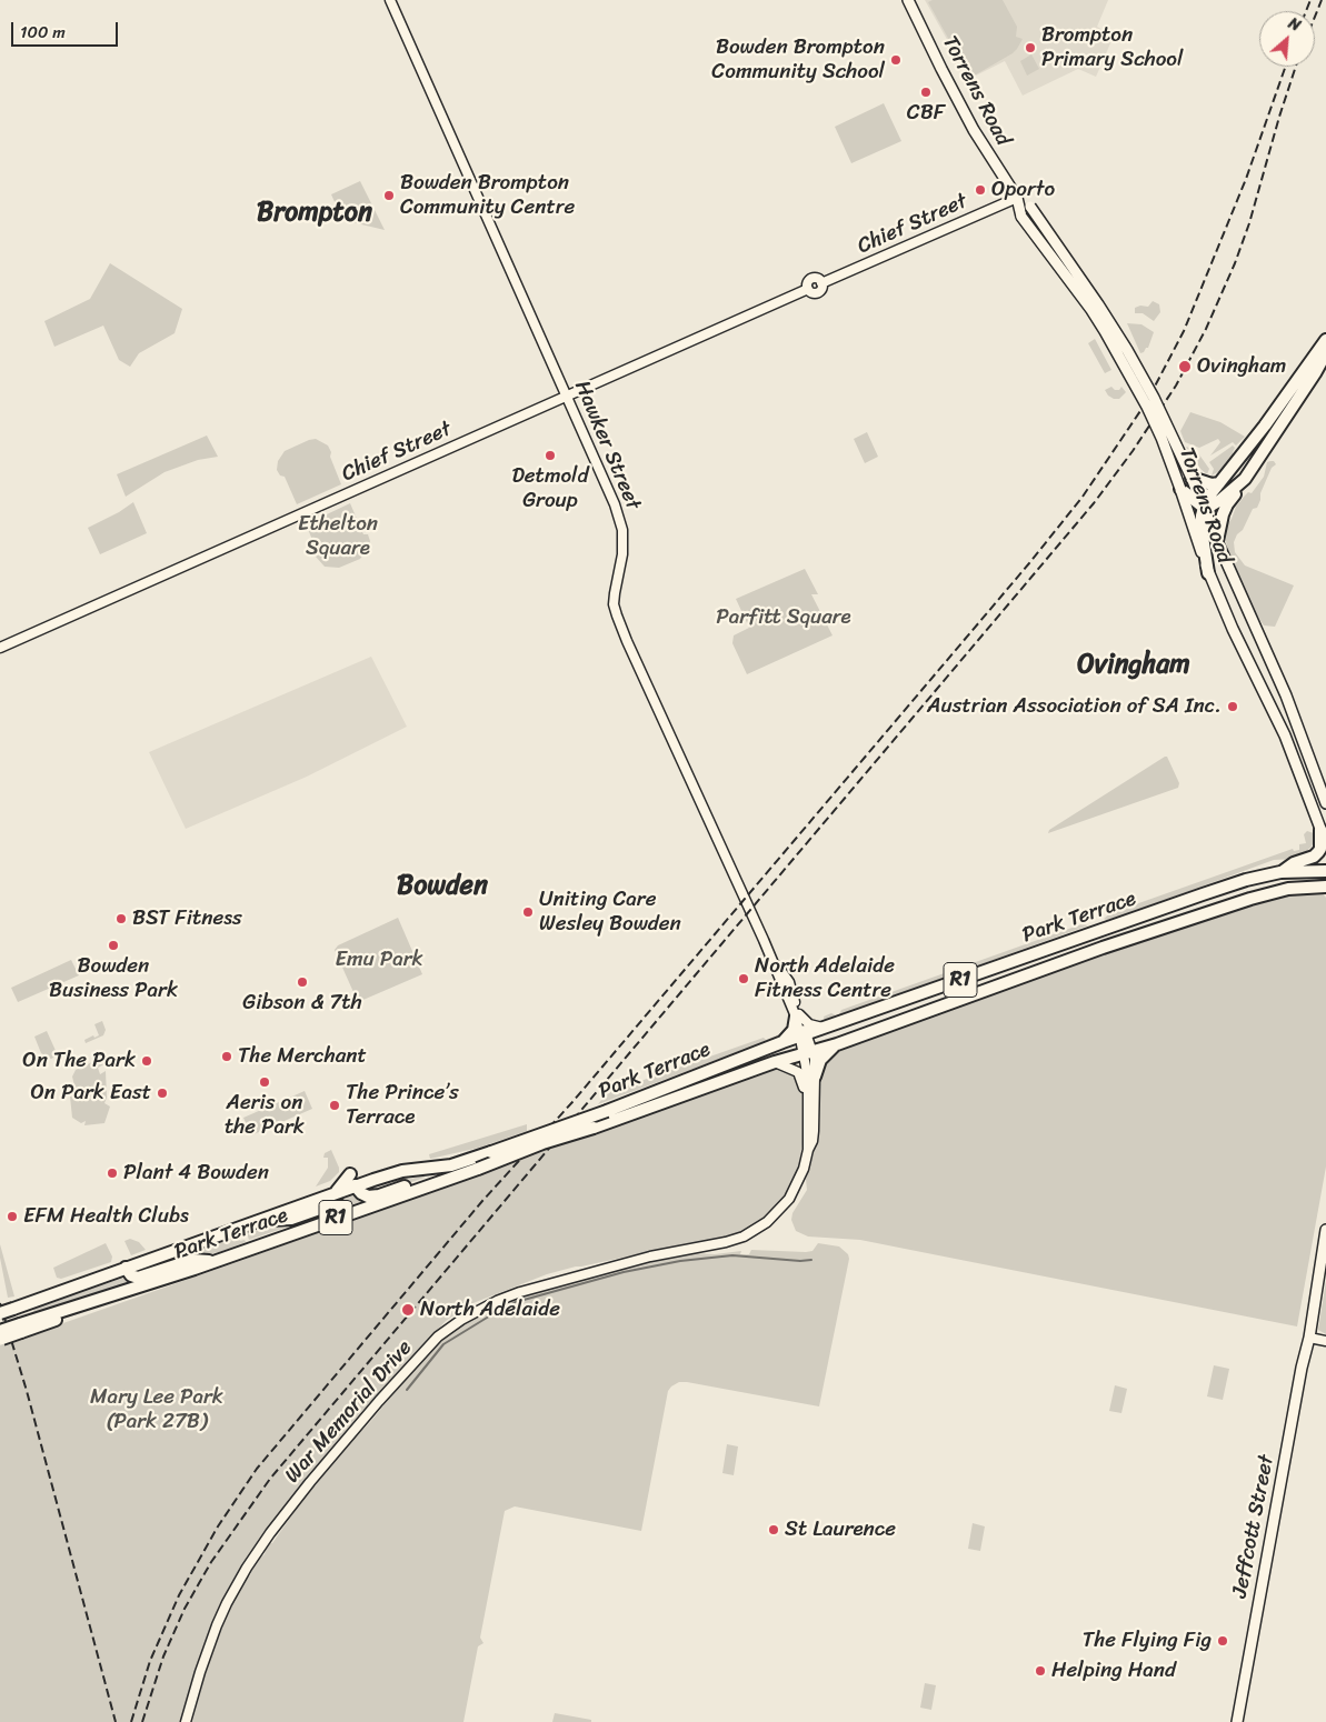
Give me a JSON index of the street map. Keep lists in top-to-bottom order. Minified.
{"streets":{"main road":["Torrens Road","Park Terrace","R1","Jeffcott Street"],"street":["Chief Street","Hawker Street","War Memorial Drive"]},"crossings":[["Torrens Road","Chief Street"],["Chief Street","Hawker Street"],["Hawker Street","Park Terrace"],["Hawker Street","War Memorial Drive"],["Park Terrace","War Memorial Drive"]],"districts":["Brompton","Ovingham","Bowden"],"parks":["Ethelton Square","Parfitt Square","Emu Park","Mary Lee Park (Park 27B)"],"places":["Brompton Primary School","Bowden Brompton Community School","CBF","Oporto","Bowden Brompton Community Centre","Ovingham","Detmold Group","Austrian Association of SA Inc.","Uniting Care Wesley Bowden","BST Fitness","Bowden Business Park","North Adelaide Fitness Centre","Gibson & 7th","The Merchant","On The Park","Aeris on the Park","On Park East","The Prince’s Terrace","Plant 4 Bowden","EFM Health Clubs","North Adelaide","St Laurence","The Flying Fig","Helping Hand"],"scale_bar":"100 m","north":"top right"}
